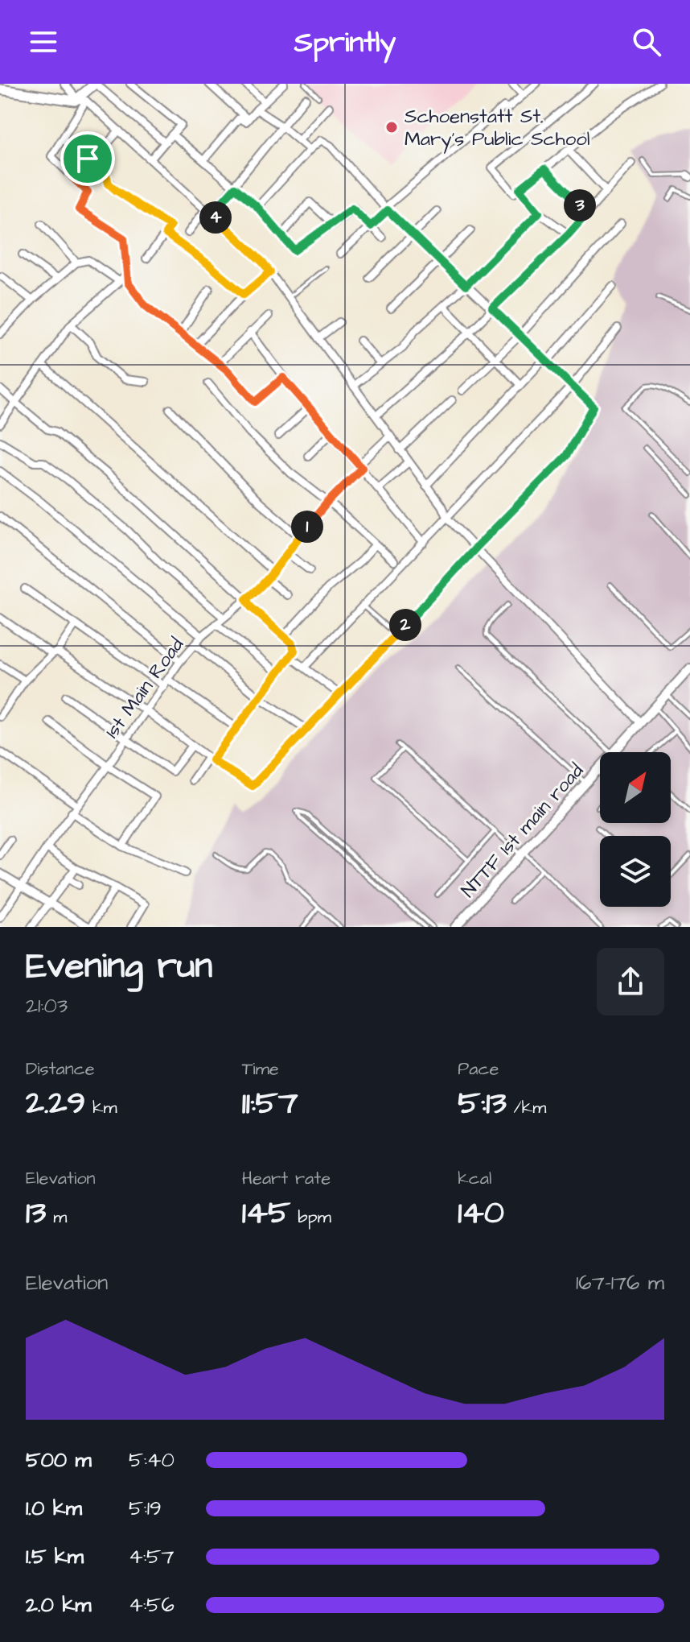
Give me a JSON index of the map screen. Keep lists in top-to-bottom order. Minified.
{"streets":{"street":["1st Main Road","NTTF 1st main road"]},"places":["Schoenstatt St. Mary's Public School"],"north":"top right","page":{"header":"Sprintly","pins":["3","4","1","2"],"heading":["Evening run","21:03"],"stats":[["Distance","2.29 km"],["Time","11:57"],["Pace","5:13 /km"],["Elevation","13 m"],["Heart rate","145 bpm"],["kcal","140"]],"chart":["Elevation","167–176 m"],"list":[{"name":"500 m","note":"5:40"},{"name":"1.0 km","note":"5:19"},{"name":"1.5 km","note":"4:57"},{"name":"2.0 km","note":"4:56"}]}}
